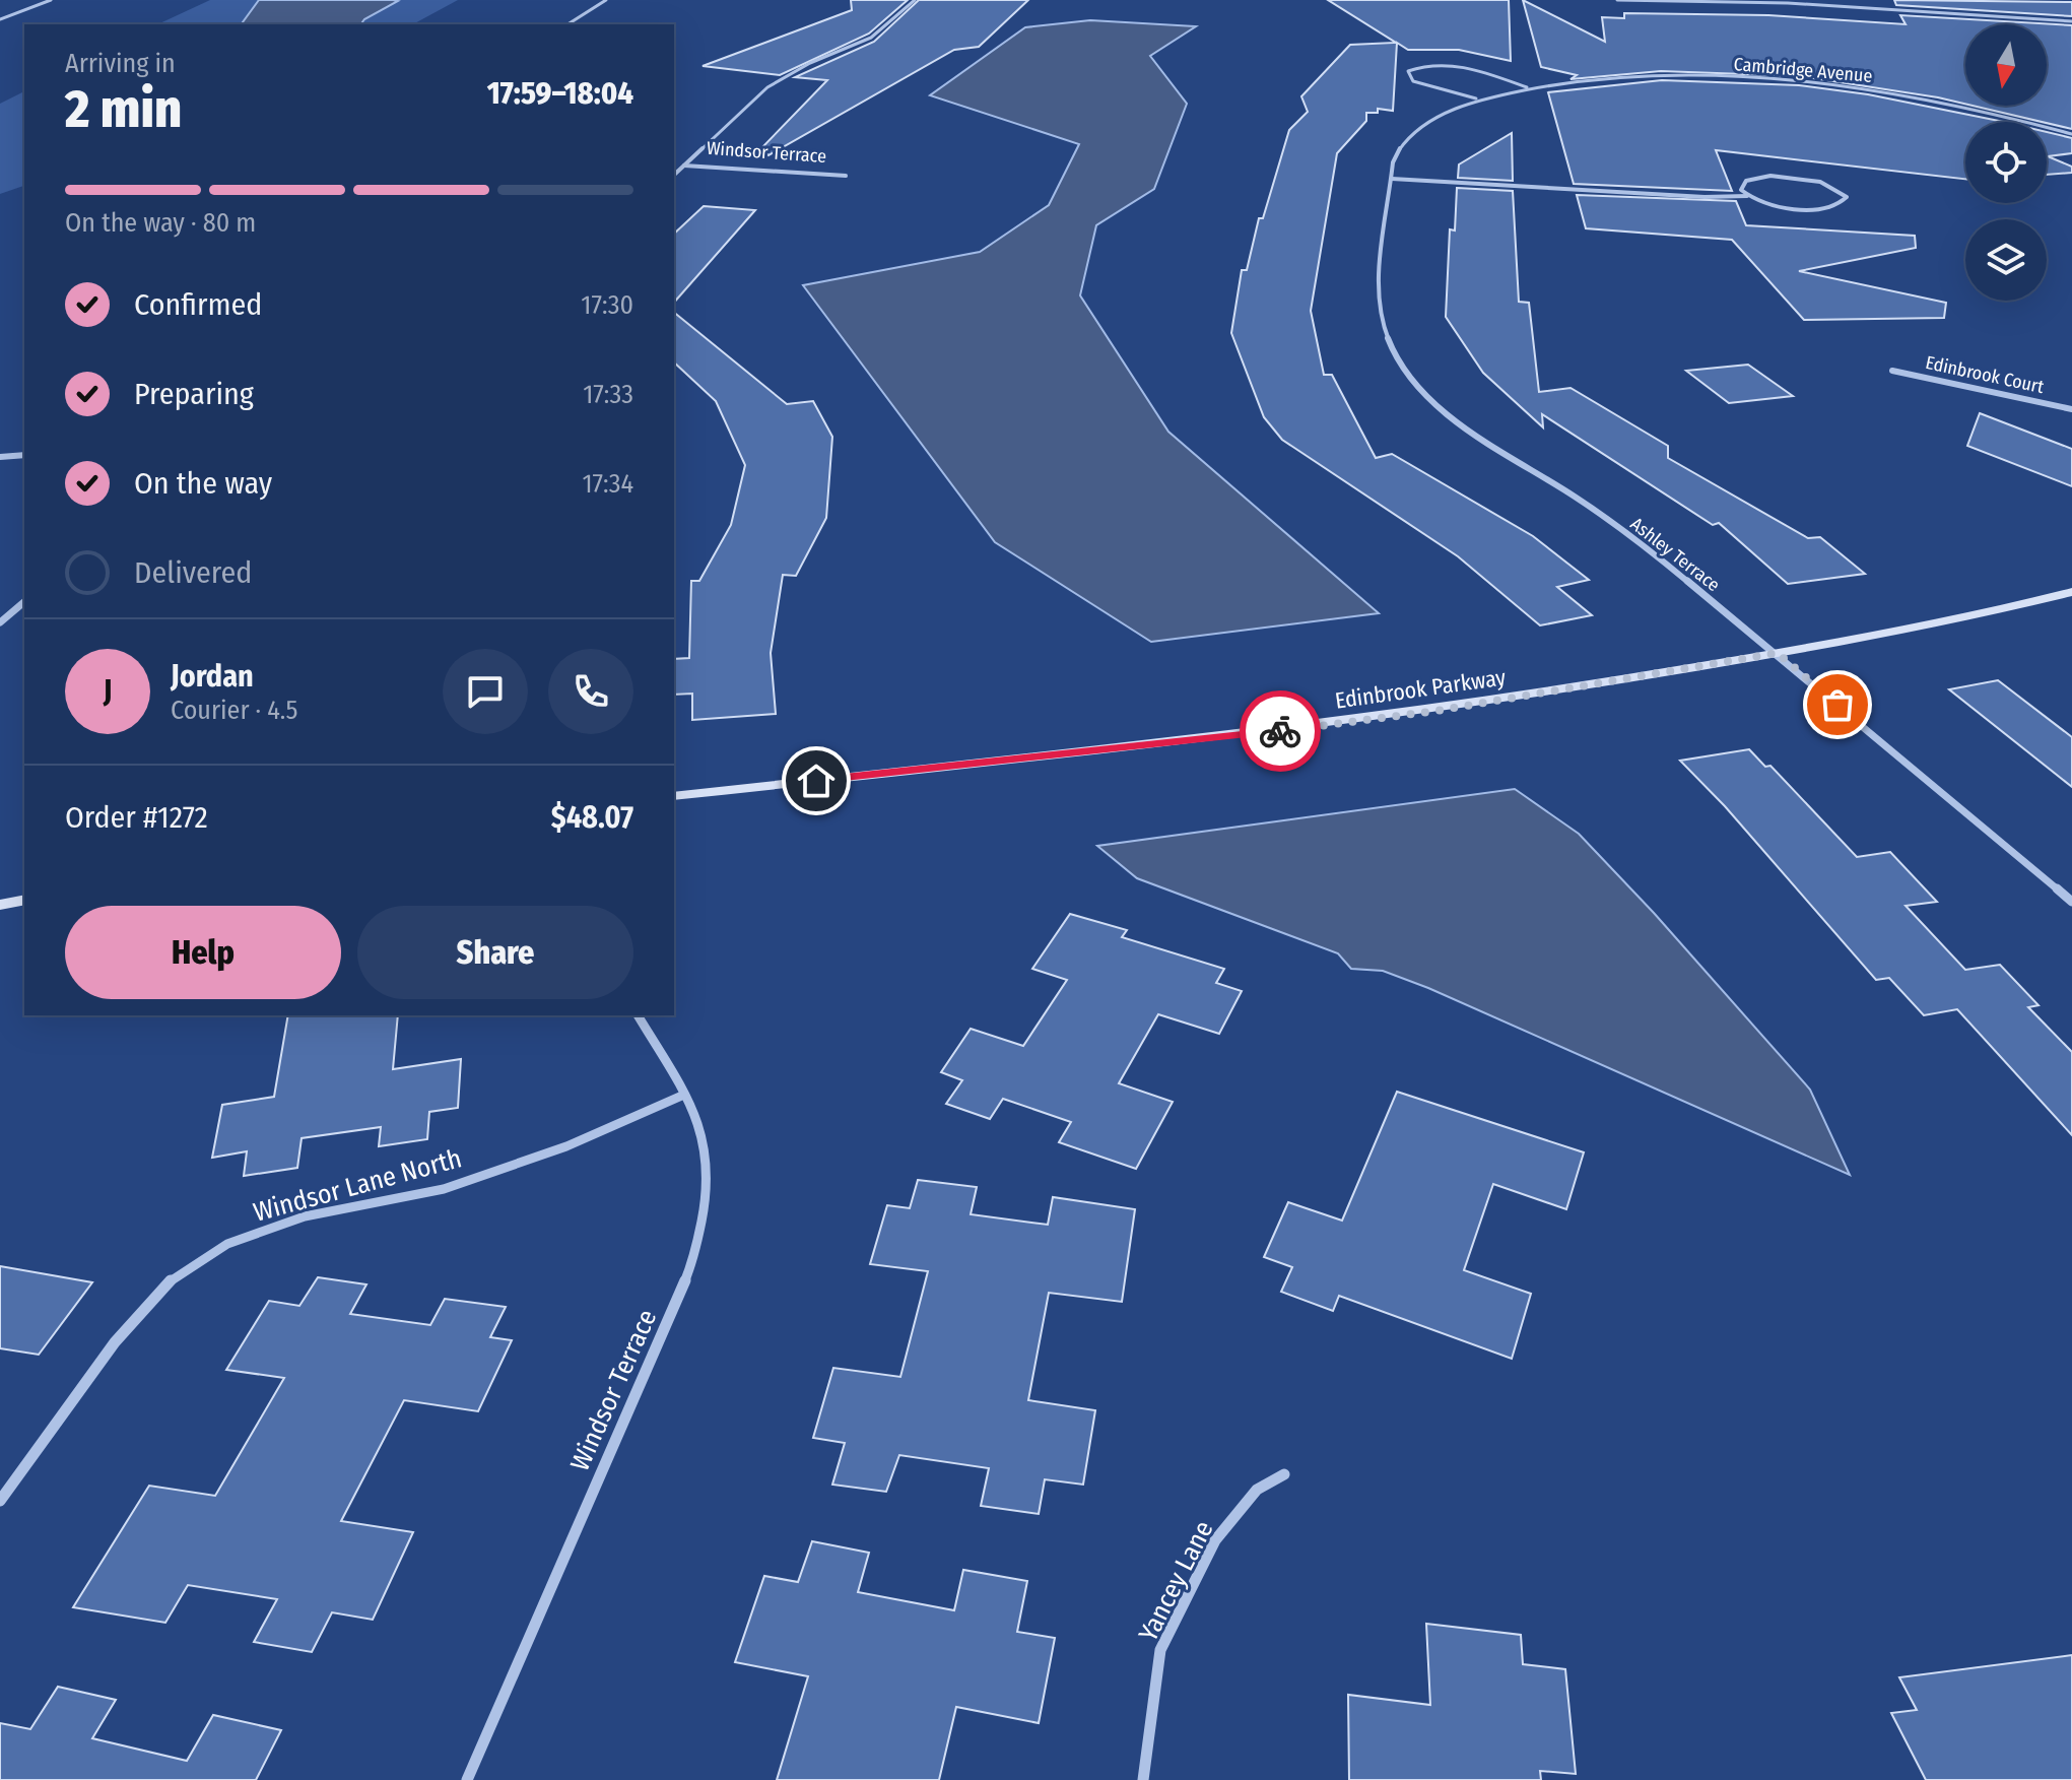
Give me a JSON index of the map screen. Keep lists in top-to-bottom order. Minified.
{"streets":{"street":["Cambridge Avenue","Windsor Terrace","Edinbrook Court","Ashley Terrace","Edinbrook Parkway","Windsor Lane North","Yancey Lane"]},"crossings":[["Cambridge Avenue","Ashley Terrace"],["Windsor Terrace","Windsor Lane North"],["Ashley Terrace","Edinbrook Parkway"]],"north":"bottom","page":{"heading":["2 min","Arriving in","17:59–18:04"],"panel":["Jordan","Courier · 4.5","Order #1272","$48.07"],"bar":"On the way · 80 m","list":[["Confirmed","17:30"],["Preparing","17:33"],["On the way","17:34"],"Delivered"],"round":"J","buttons":["Help","Share"]}}
